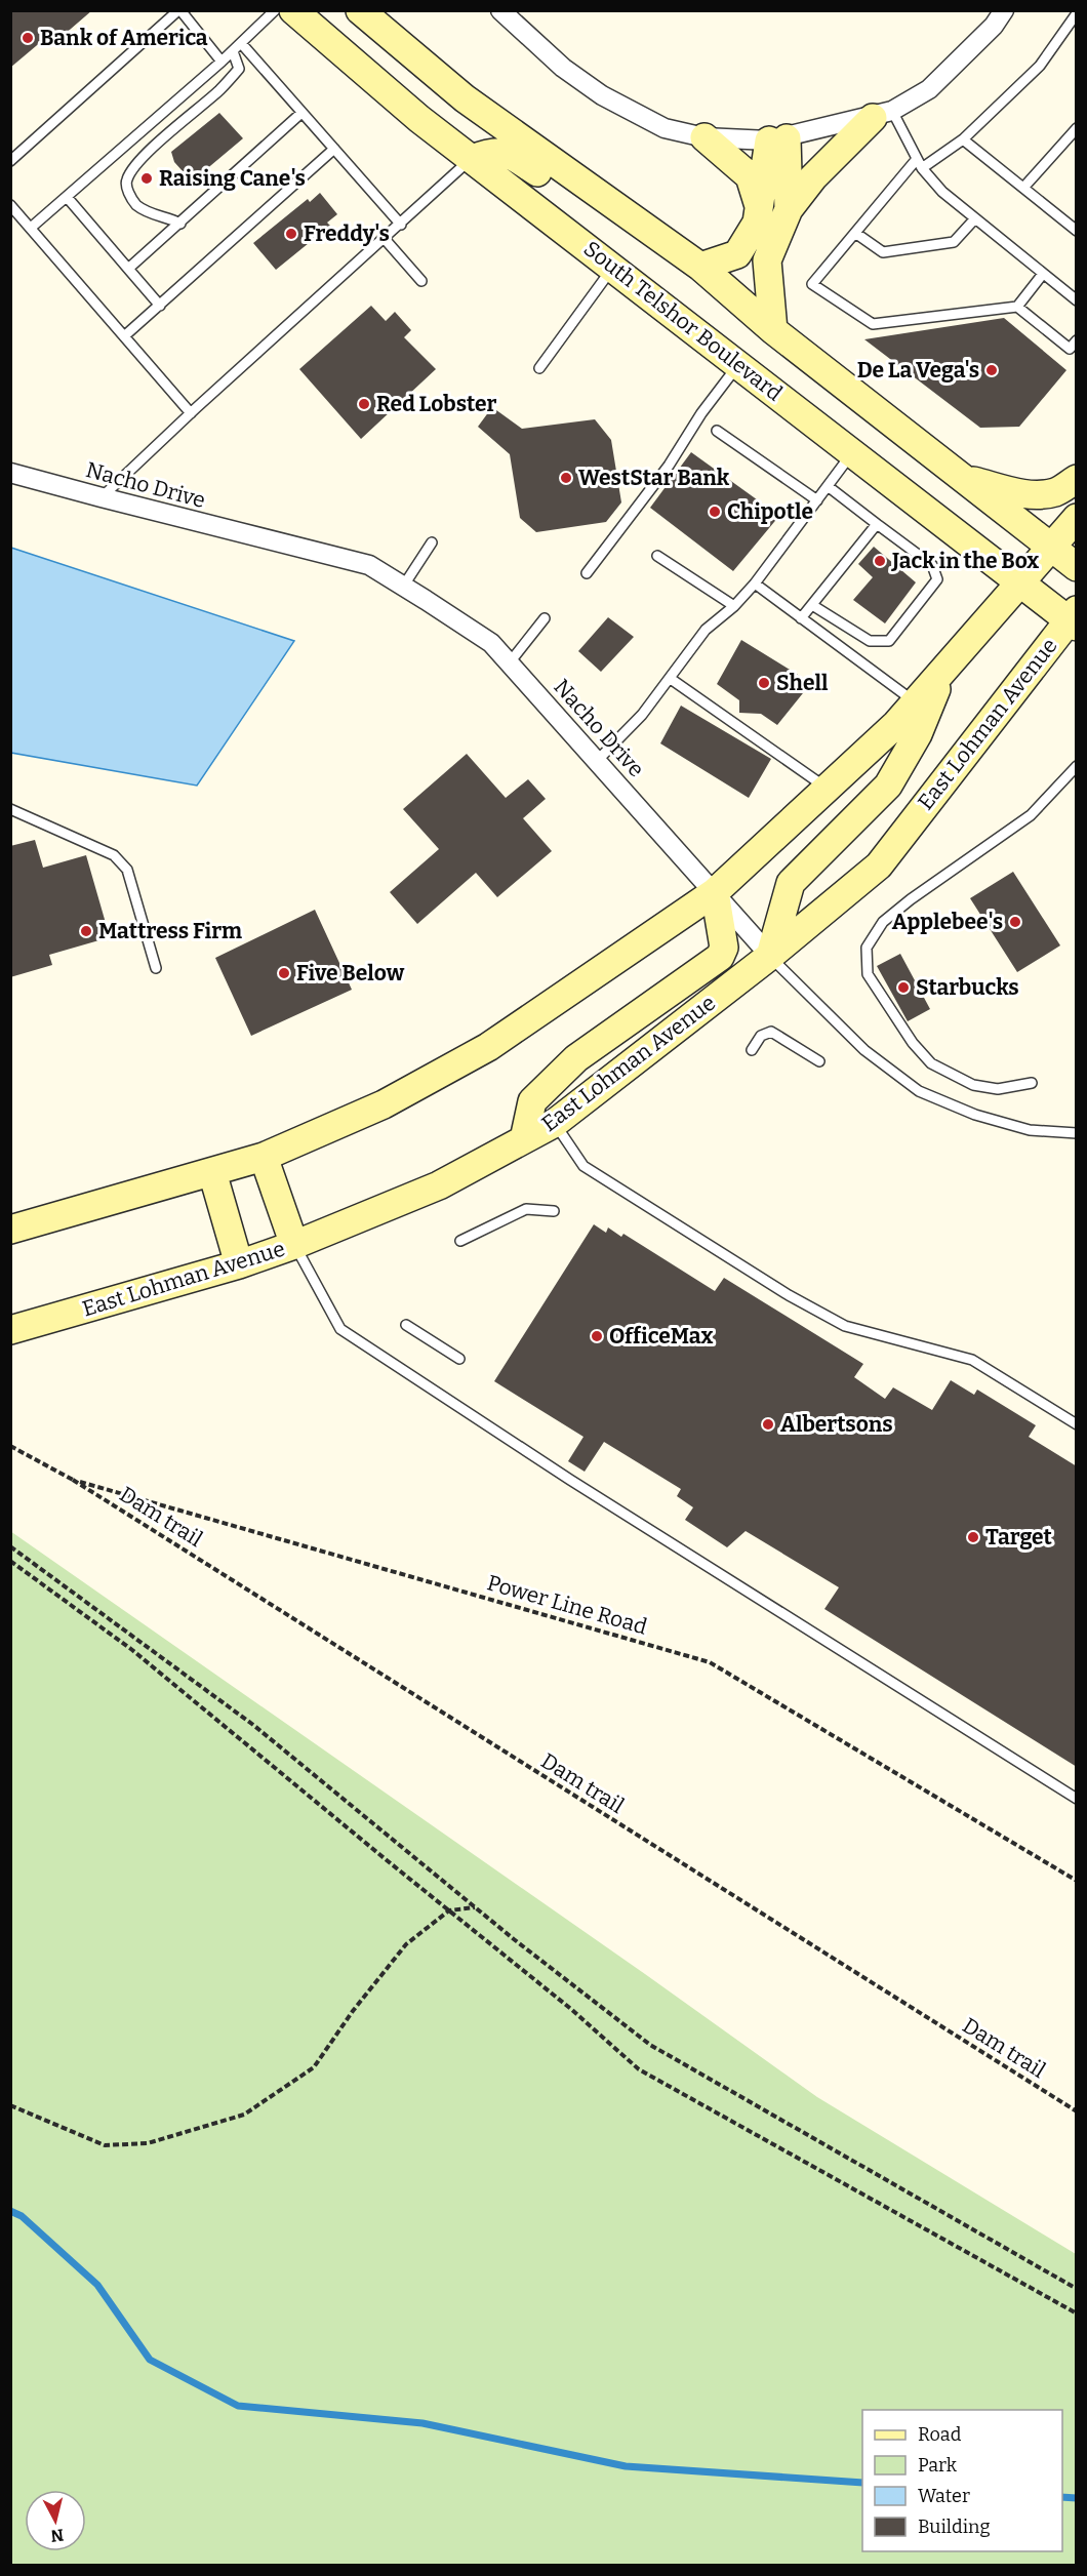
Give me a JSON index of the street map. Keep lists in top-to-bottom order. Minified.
{"streets":{"main road":["South Telshor Boulevard","East Lohman Avenue"],"street":["Nacho Drive"],"path":["Dam trail","Power Line Road"]},"crossings":[["South Telshor Boulevard","East Lohman Avenue"],["Nacho Drive","East Lohman Avenue"],["Dam trail","Power Line Road"]],"places":["Bank of America","Raising Cane's","Freddy's","De La Vega's","Red Lobster","WestStar Bank","Chipotle","Jack in the Box","Shell","Applebee's","Mattress Firm","Five Below","Starbucks","OfficeMax","Albertsons","Target"],"legend":["Road","Park","Water","Building"],"north":"bottom"}
